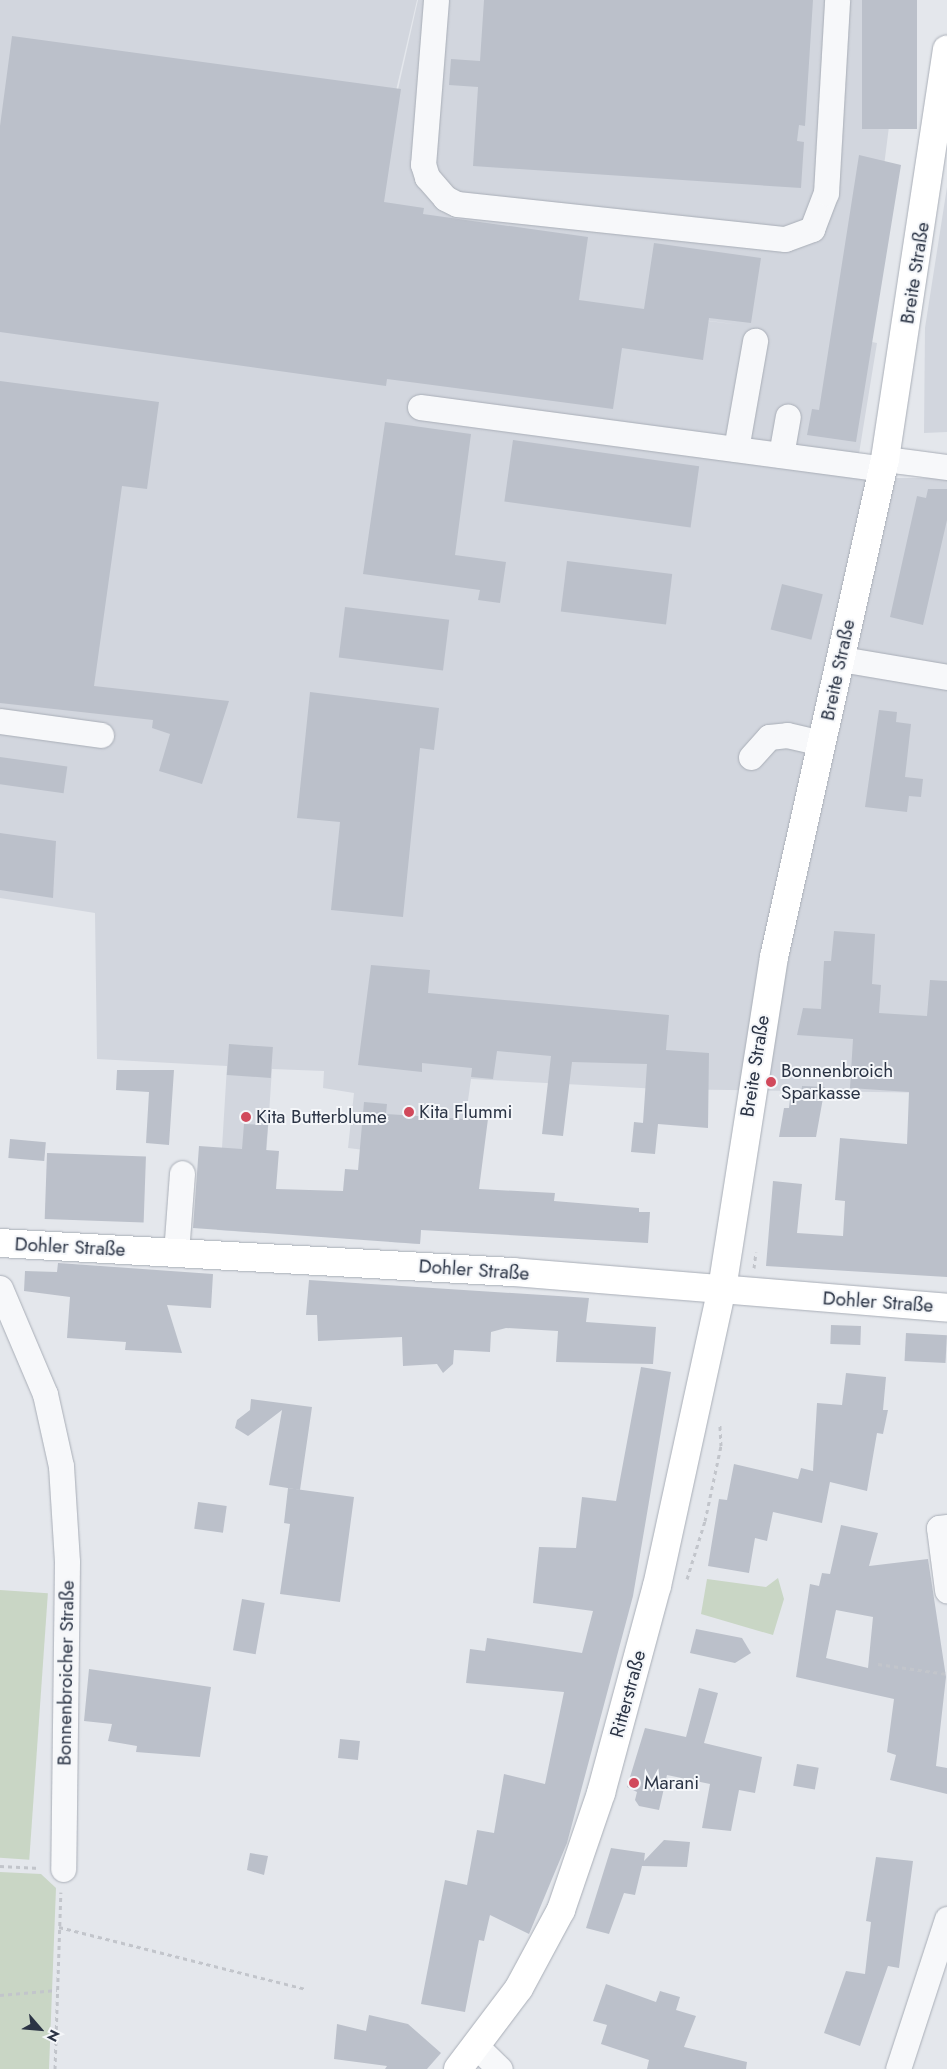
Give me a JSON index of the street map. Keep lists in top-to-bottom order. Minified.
{"streets":{"main road":["Breite Straße","Dohler Straße","Ritterstraße"],"street":["Bonnenbroicher Straße"]},"crossings":[["Breite Straße","Dohler Straße"],["Breite Straße","Ritterstraße"],["Dohler Straße","Ritterstraße"]],"places":["Bonnenbroich Sparkasse","Kita Flummi","Kita Butterblume","Marani"],"north":"bottom right"}
